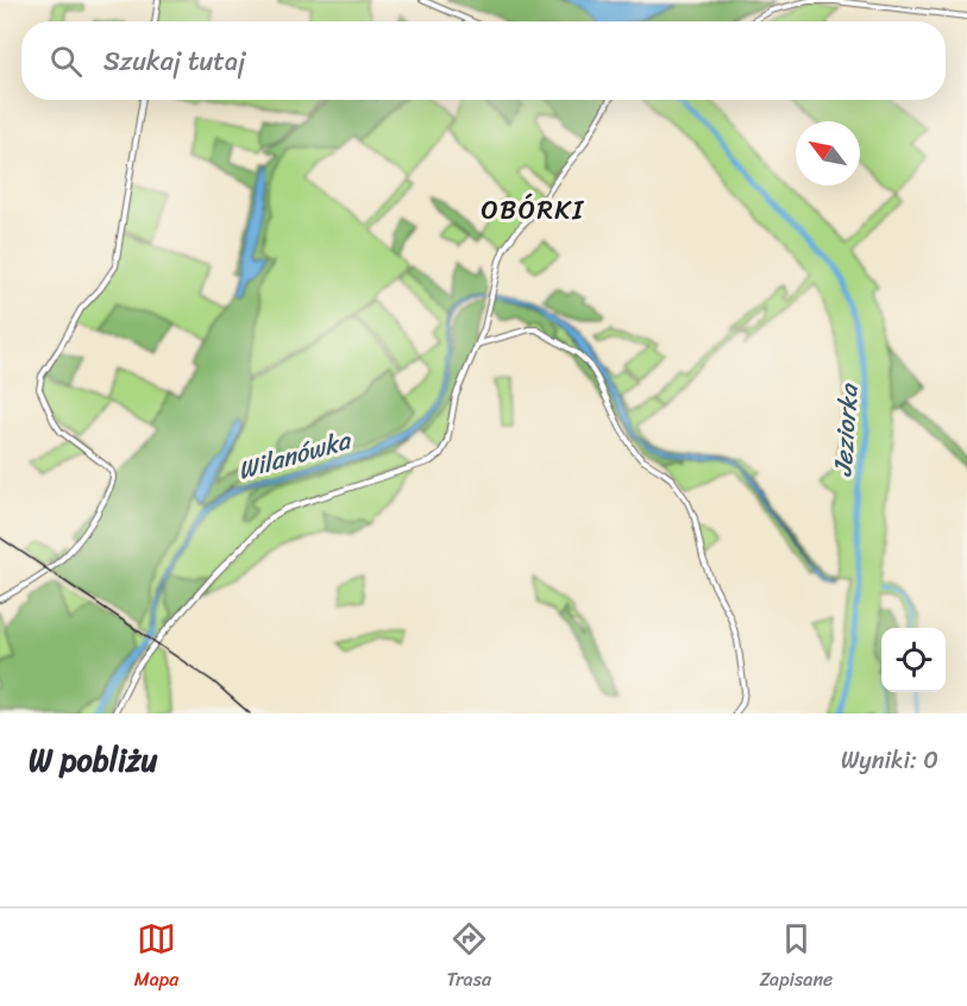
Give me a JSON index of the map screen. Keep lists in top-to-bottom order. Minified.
{"districts":["OBÓRKI"],"water":["Jeziorka","Wilanówka"],"north":"top left","page":{"search":"Szukaj tutaj","heading":["W pobliżu","Wyniki: 0"],"nav":["Mapa","Trasa","Zapisane"]}}
